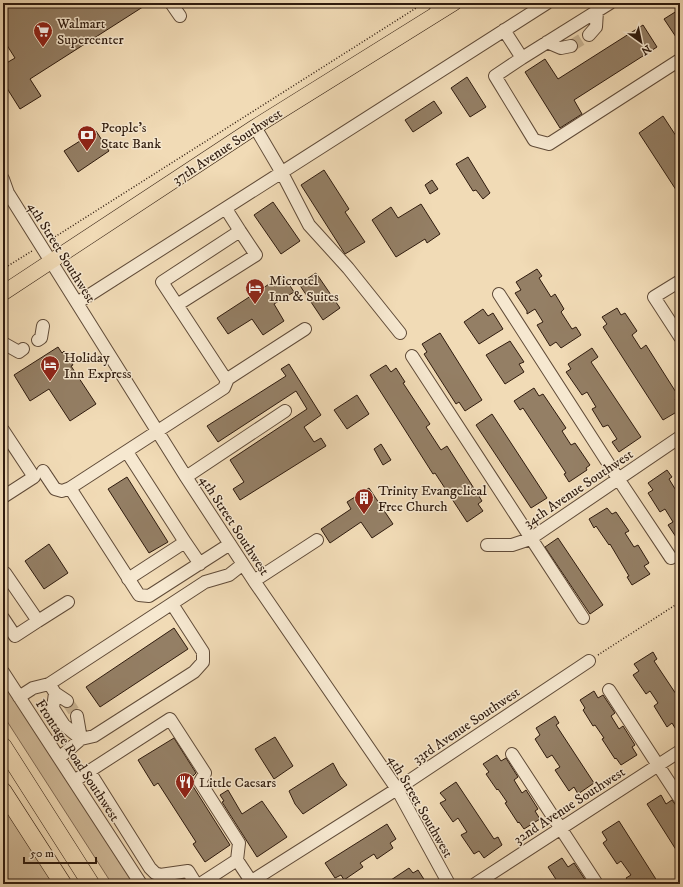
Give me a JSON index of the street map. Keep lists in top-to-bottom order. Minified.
{"streets":{"main road":["37th Avenue Southwest"],"street":["4th Street Southwest","34th Avenue Southwest","33rd Avenue Southwest","Frontage Road Southwest","32nd Avenue Southwest"]},"crossings":[["37th Avenue Southwest","4th Street Southwest"],["4th Street Southwest","33rd Avenue Southwest"]],"places":{"supermarket":["Walmart Supercenter"],"bank":["People’s State Bank"],"hotel":["Microtel Inn & Suites","Holiday Inn Express"],"building":["Trinity Evangelical Free Church"],"restaurant":["Little Caesars"]},"scale_bar":"50 m","north":"bottom right"}
